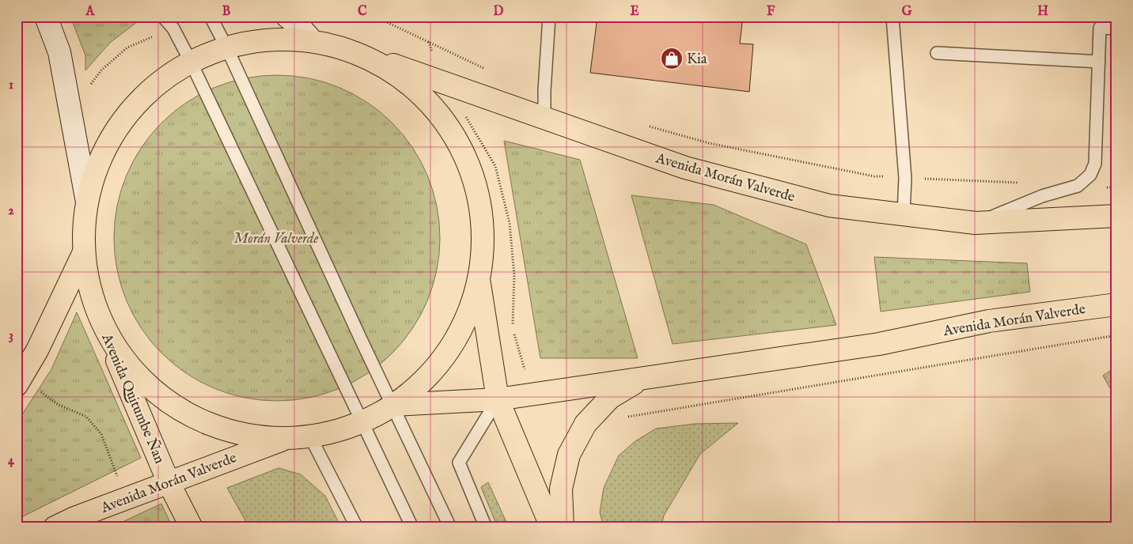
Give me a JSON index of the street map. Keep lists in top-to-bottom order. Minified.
{"streets":{"main road":["Avenida Morán Valverde","Avenida Quitumbe Ñan"]},"crossings":[["Avenida Morán Valverde","Avenida Quitumbe Ñan"]],"parks":["Morán Valverde"],"places":{"shop":["Kia"]},"grid":{"columns":["A","B","C","D","E","F","G","H"],"rows":["1","2","3","4"]}}
